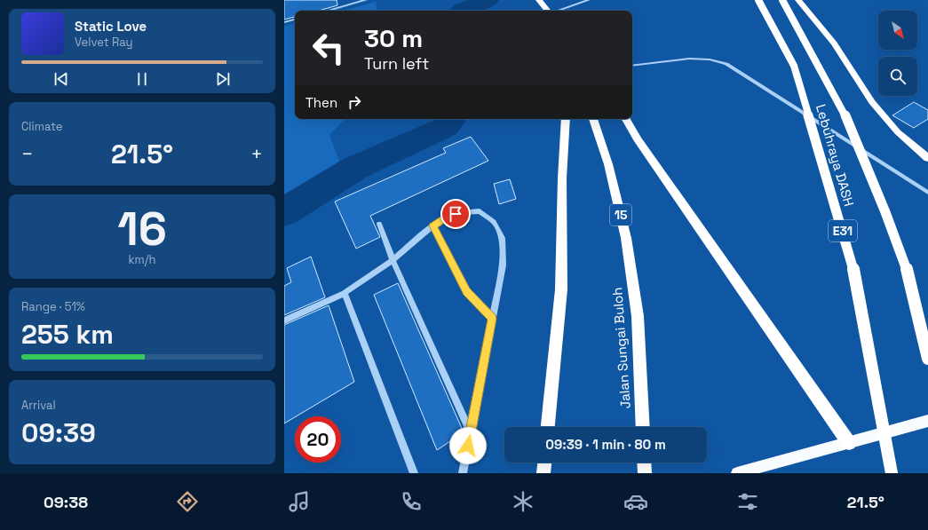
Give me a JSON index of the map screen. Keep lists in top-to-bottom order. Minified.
{"streets":{"highway":["Lebuhraya DASH","15","E31","Jalan Sungai Buloh"]},"north":"bottom right","page":{"turn":["30 m","Turn left"],"song":["Static Love","Velvet Ray"],"then":"Then","tile":["Climate",["16","km/h"],["Range · 51%","255 km"],["Arrival","09:39"]],"heat":["−","21.5°","+"],"limit":"20","trip":"09:39 · 1 min · 80 m","tabs":["09:38","21.5°"]}}
